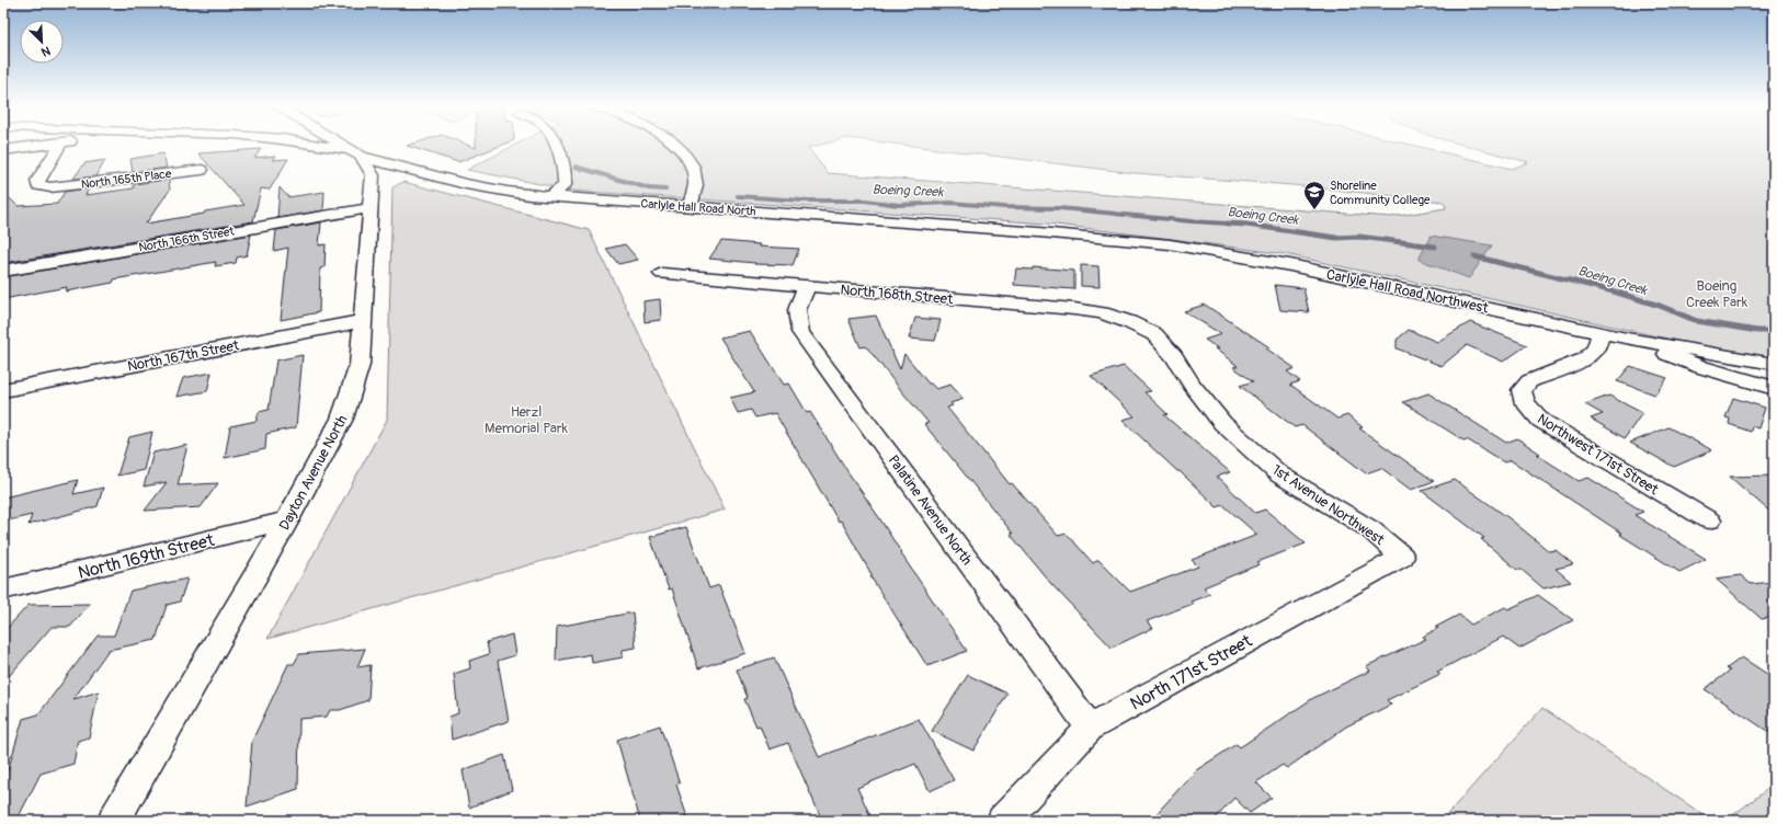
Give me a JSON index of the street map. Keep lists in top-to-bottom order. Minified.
{"streets":{"street":["North 165th Place","Carlyle Hall Road North","North 166th Street","Carlyle Hall Road Northwest","North 168th Street","North 167th Street","Northwest 171st Street","Dayton Avenue North","1st Avenue Northwest","Palatine Avenue North","North 169th Street","North 171st Street"]},"crossings":[["Carlyle Hall Road North","Carlyle Hall Road Northwest"],["North 166th Street","Dayton Avenue North"],["Carlyle Hall Road Northwest","Northwest 171st Street"],["North 168th Street","1st Avenue Northwest"],["North 168th Street","Palatine Avenue North"],["North 167th Street","Dayton Avenue North"],["Dayton Avenue North","North 169th Street"],["1st Avenue Northwest","North 171st Street"],["Palatine Avenue North","North 171st Street"]],"water":["Boeing Creek"],"parks":["Boeing Creek Park","Herzl Memorial Park"],"places":{"school or university":["Shoreline Community College"]},"north":"bottom right"}
